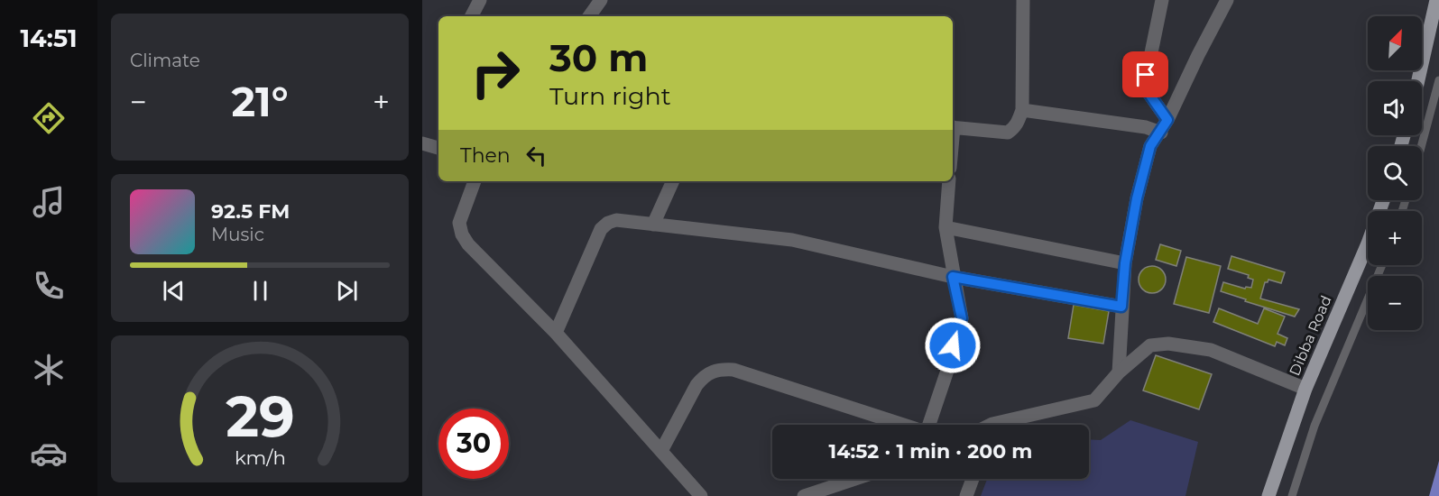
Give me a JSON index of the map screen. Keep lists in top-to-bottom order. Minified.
{"streets":{"main road":["Dibba Road"]},"north":"top right","page":{"tabs":"14:51","tile":"Climate","map_buttons":["+","−"],"turn":["30 m","Turn right"],"heat":["−","21°","+"],"then":"Then","song":["92.5 FM","Music"],"limit":"30","trip":"14:52 · 1 min · 200 m","gauge":["29","km/h"]}}
